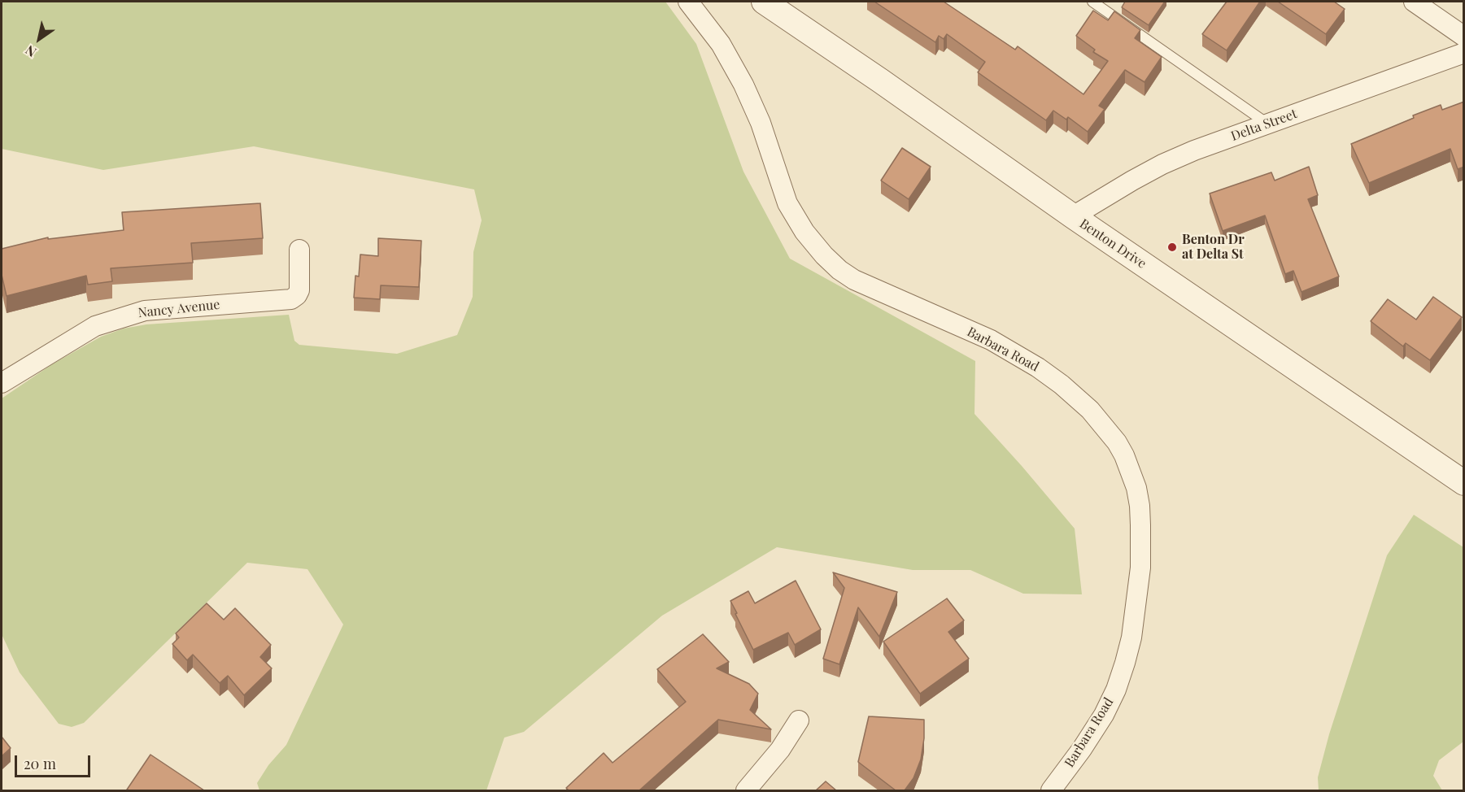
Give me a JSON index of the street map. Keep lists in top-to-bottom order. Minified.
{"streets":{"street":["Delta Street","Benton Drive","Nancy Avenue","Barbara Road"]},"crossings":[["Delta Street","Benton Drive"]],"places":["Benton Dr at Delta St"],"scale_bar":"20 m","north":"bottom left"}
